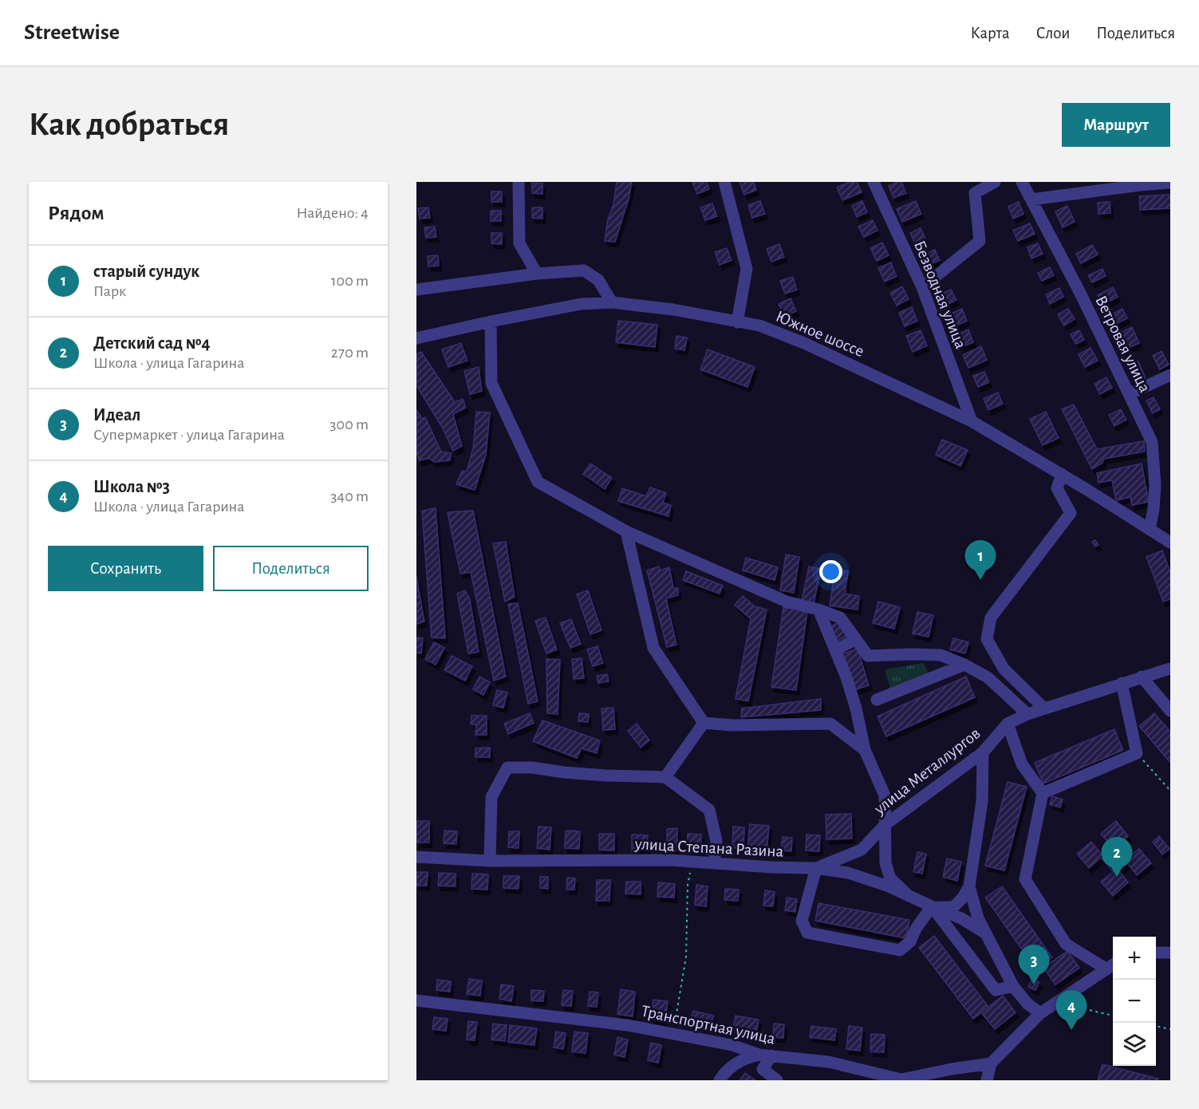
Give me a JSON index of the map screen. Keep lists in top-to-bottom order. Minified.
{"streets":{"street":["Безводная улица","Южное шоссе","Ветровая улица","улица Металлургов","улица Степана Разина","Транспортная улица"]},"crossings":[["Безводная улица","Южное шоссе"],["Южное шоссе","Ветровая улица"],["улица Металлургов","улица Степана Разина"]],"page":{"header":"Streetwise","nav":["Карта","Слои","Поделиться"],"buttons":["Маршрут",["Сохранить","Поделиться"]],"title":"Как добраться","heading":["Рядом","Найдено: 4"],"list":[{"mark":"1","name":"старый сундук","note":"Парк","value":"100 m"},{"mark":"2","name":"Детский сад №4","note":"Школа · улица Гагарина","value":"270 m"},{"mark":"3","name":"Идеал","note":"Супермаркет · улица Гагарина","value":"300 m"},{"mark":"4","name":"Школа №3","note":"Школа · улица Гагарина","value":"340 m"}],"pins":["1","2","3","4"],"map_buttons":["+","−"]}}
